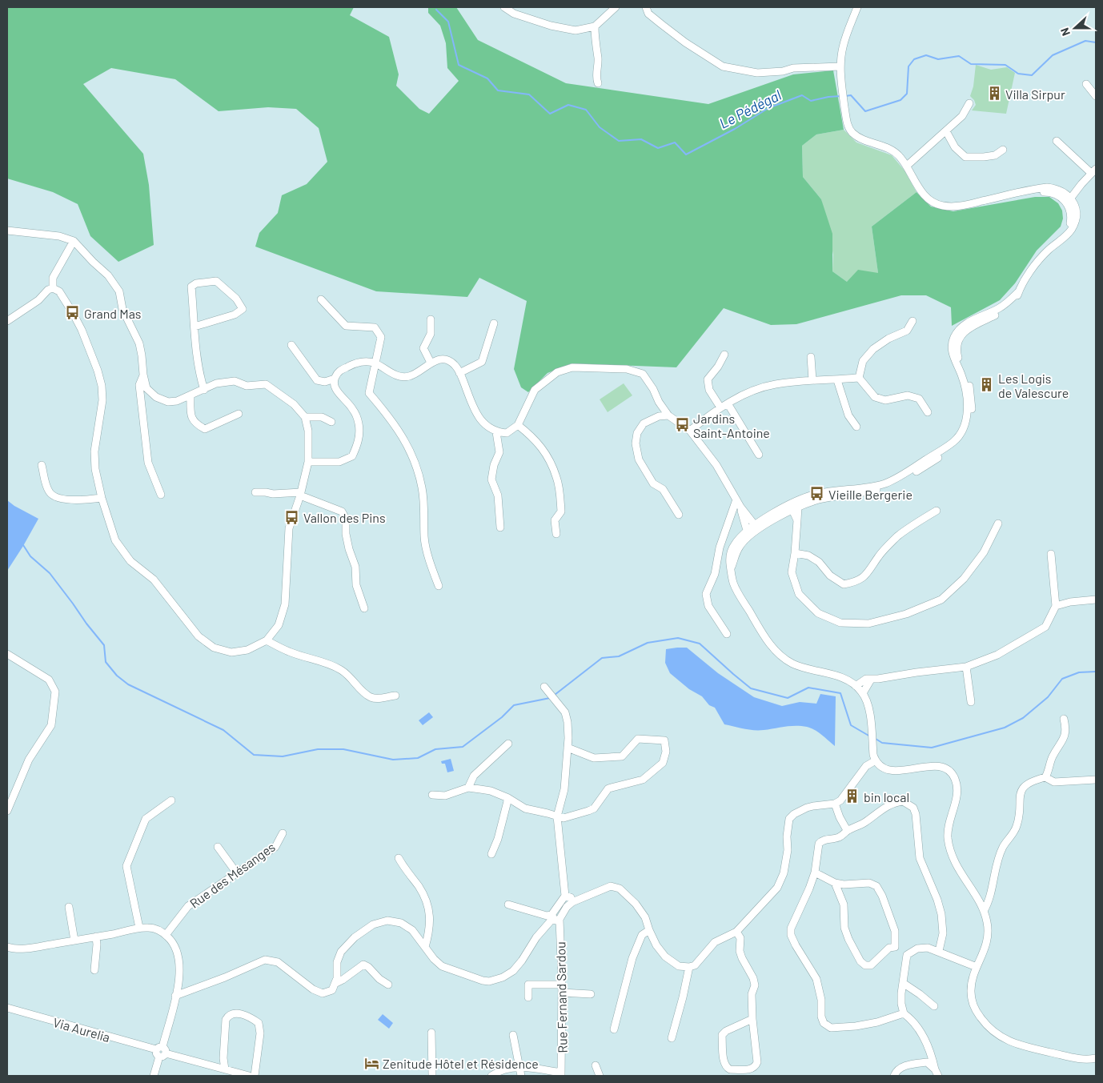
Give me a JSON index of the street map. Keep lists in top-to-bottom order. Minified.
{"streets":{"street":["Rue des Mésanges","Rue Fernand Sardou","Via Aurelia"]},"water":["Le Pédégal"],"places":{"building":["Villa Sirpur","Les Logis de Valescure","bin local"],"bus stop":["Grand Mas","Jardins Saint-Antoine","Vieille Bergerie","Vallon des Pins"],"hotel":["Zenitude Hôtel et Résidence"]},"north":"left"}
